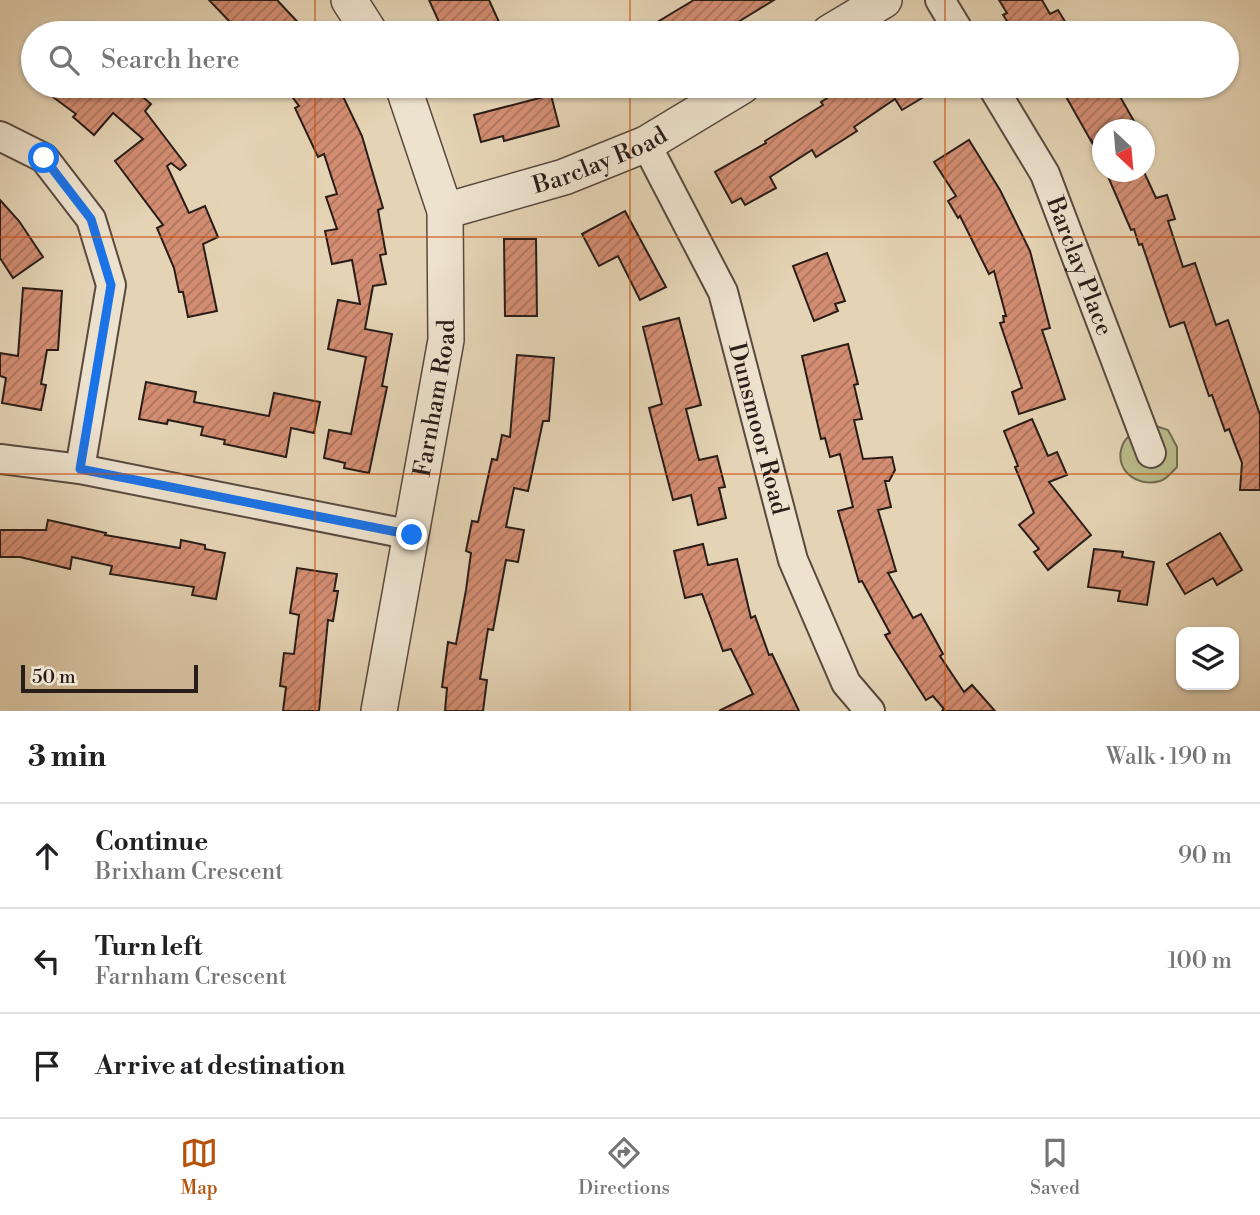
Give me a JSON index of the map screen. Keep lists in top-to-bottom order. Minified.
{"streets":{"street":["Barclay Road","Barclay Place","Farnham Road","Dunsmoor Road"]},"crossings":[["Barclay Road","Farnham Road"],["Barclay Road","Dunsmoor Road"]],"scale_bar":"50 m","north":"bottom right","page":{"search":"Search here","scale":"50 m","heading":["3 min","Walk · 190 m"],"list":[["Continue","Brixham Crescent","90 m"],["Turn left","Farnham Crescent","100 m"],"Arrive at destination"],"nav":["Map","Directions","Saved"]}}
